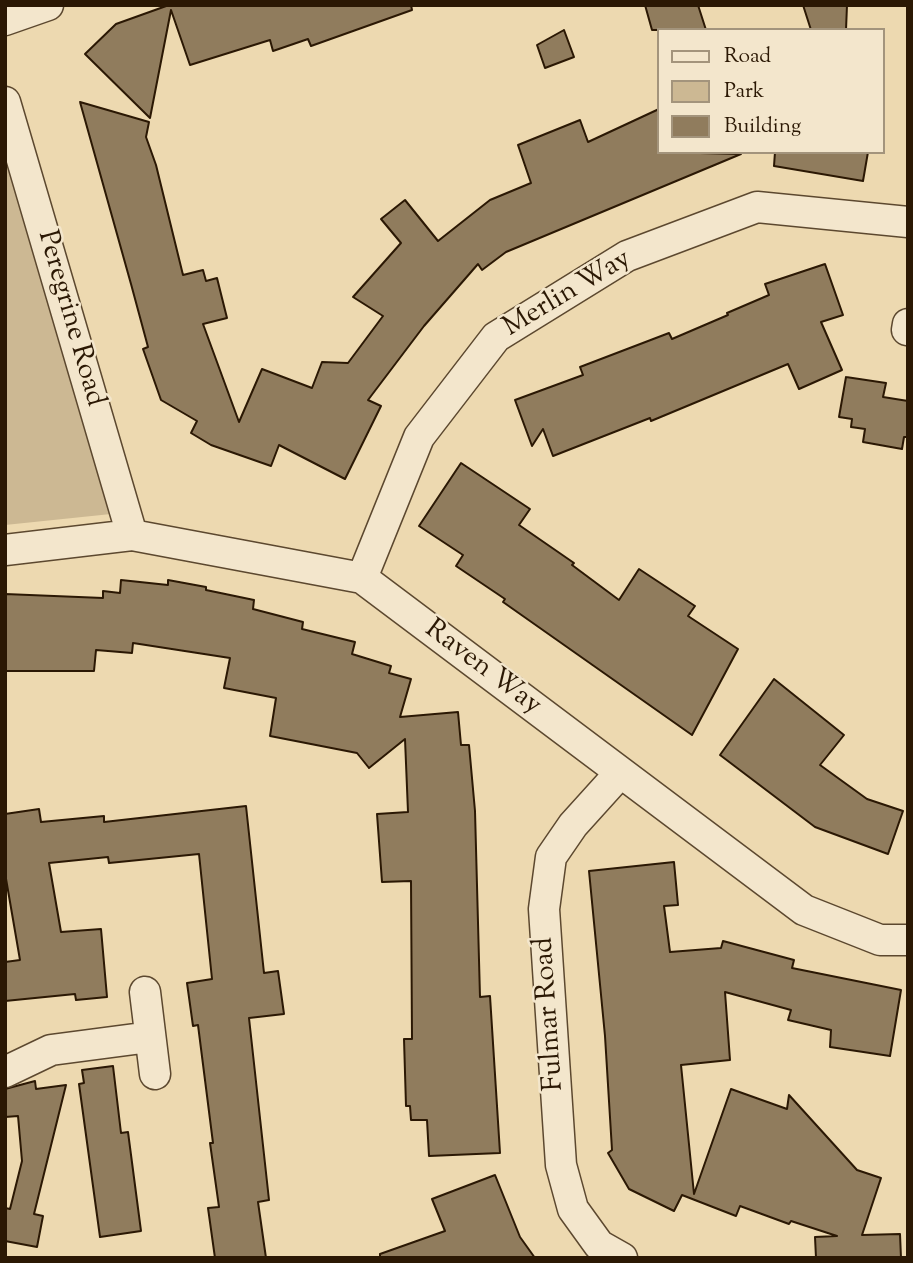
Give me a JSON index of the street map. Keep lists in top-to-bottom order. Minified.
{"streets":{"street":["Merlin Way","Peregrine Road","Raven Way","Fulmar Road"]},"crossings":[["Merlin Way","Raven Way"],["Peregrine Road","Raven Way"],["Raven Way","Fulmar Road"]],"legend":["Road","Park","Building"]}
